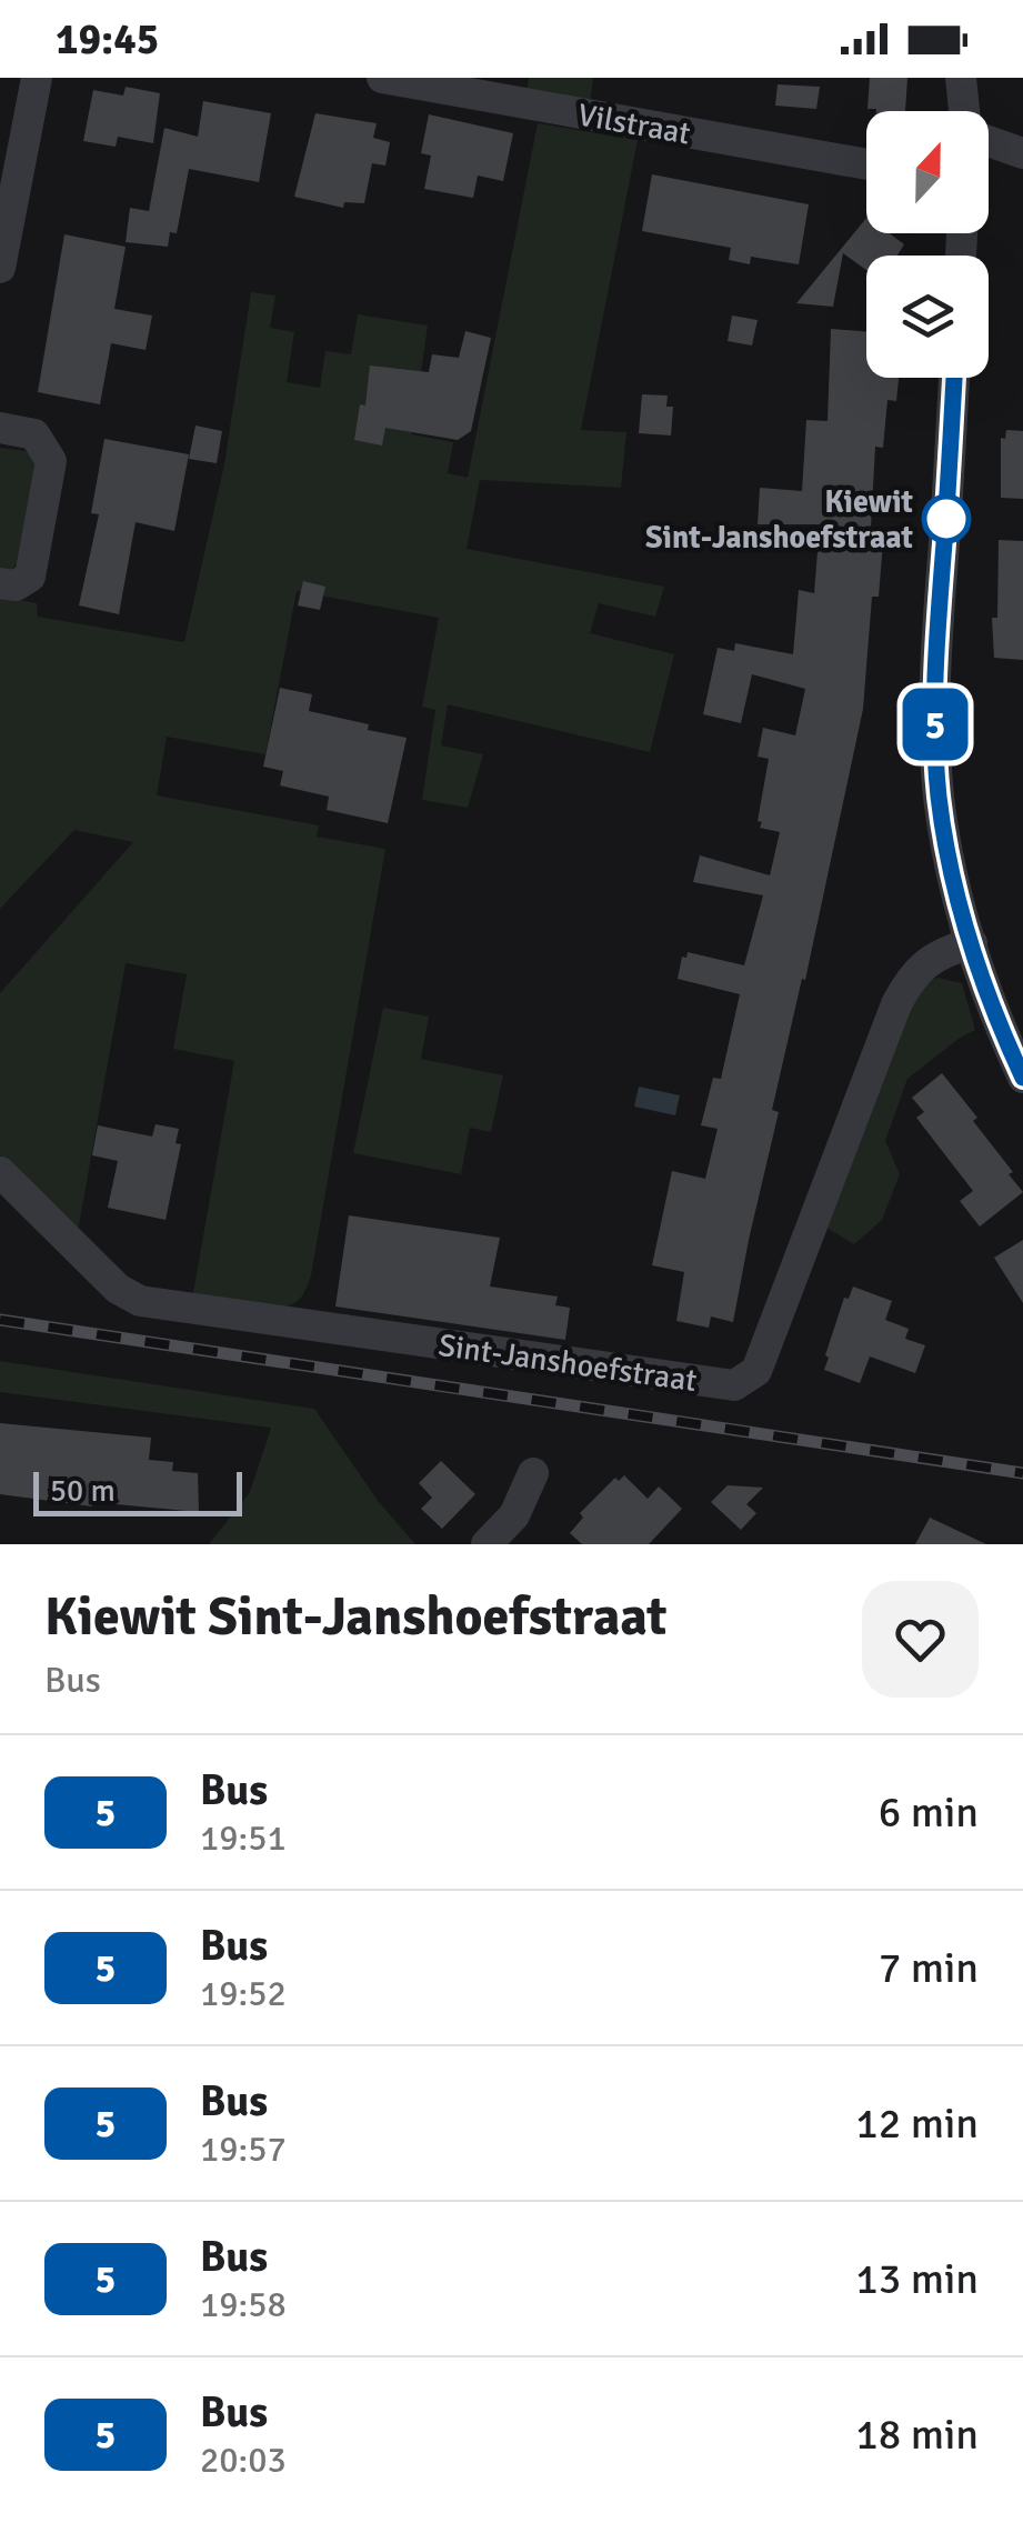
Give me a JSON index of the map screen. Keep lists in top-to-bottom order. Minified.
{"streets":{"street":["Vilstraat","Sint-Janshoefstraat"]},"places":["Kiewit Sint-Janshoefstraat"],"lines":["bus line 5"],"scale_bar":"50 m","north":"top","page":{"status":"19:45","on_map":"5","scale":"50 m","heading":["Kiewit Sint-Janshoefstraat","Bus"],"list":[{"mark":"5","name":"Bus","note":"19:51","value":"6 min"},{"mark":"5","name":"Bus","note":"19:52","value":"7 min"},{"mark":"5","name":"Bus","note":"19:57","value":"12 min"},{"mark":"5","name":"Bus","note":"19:58","value":"13 min"},{"mark":"5","name":"Bus","note":"20:03","value":"18 min"}]}}
